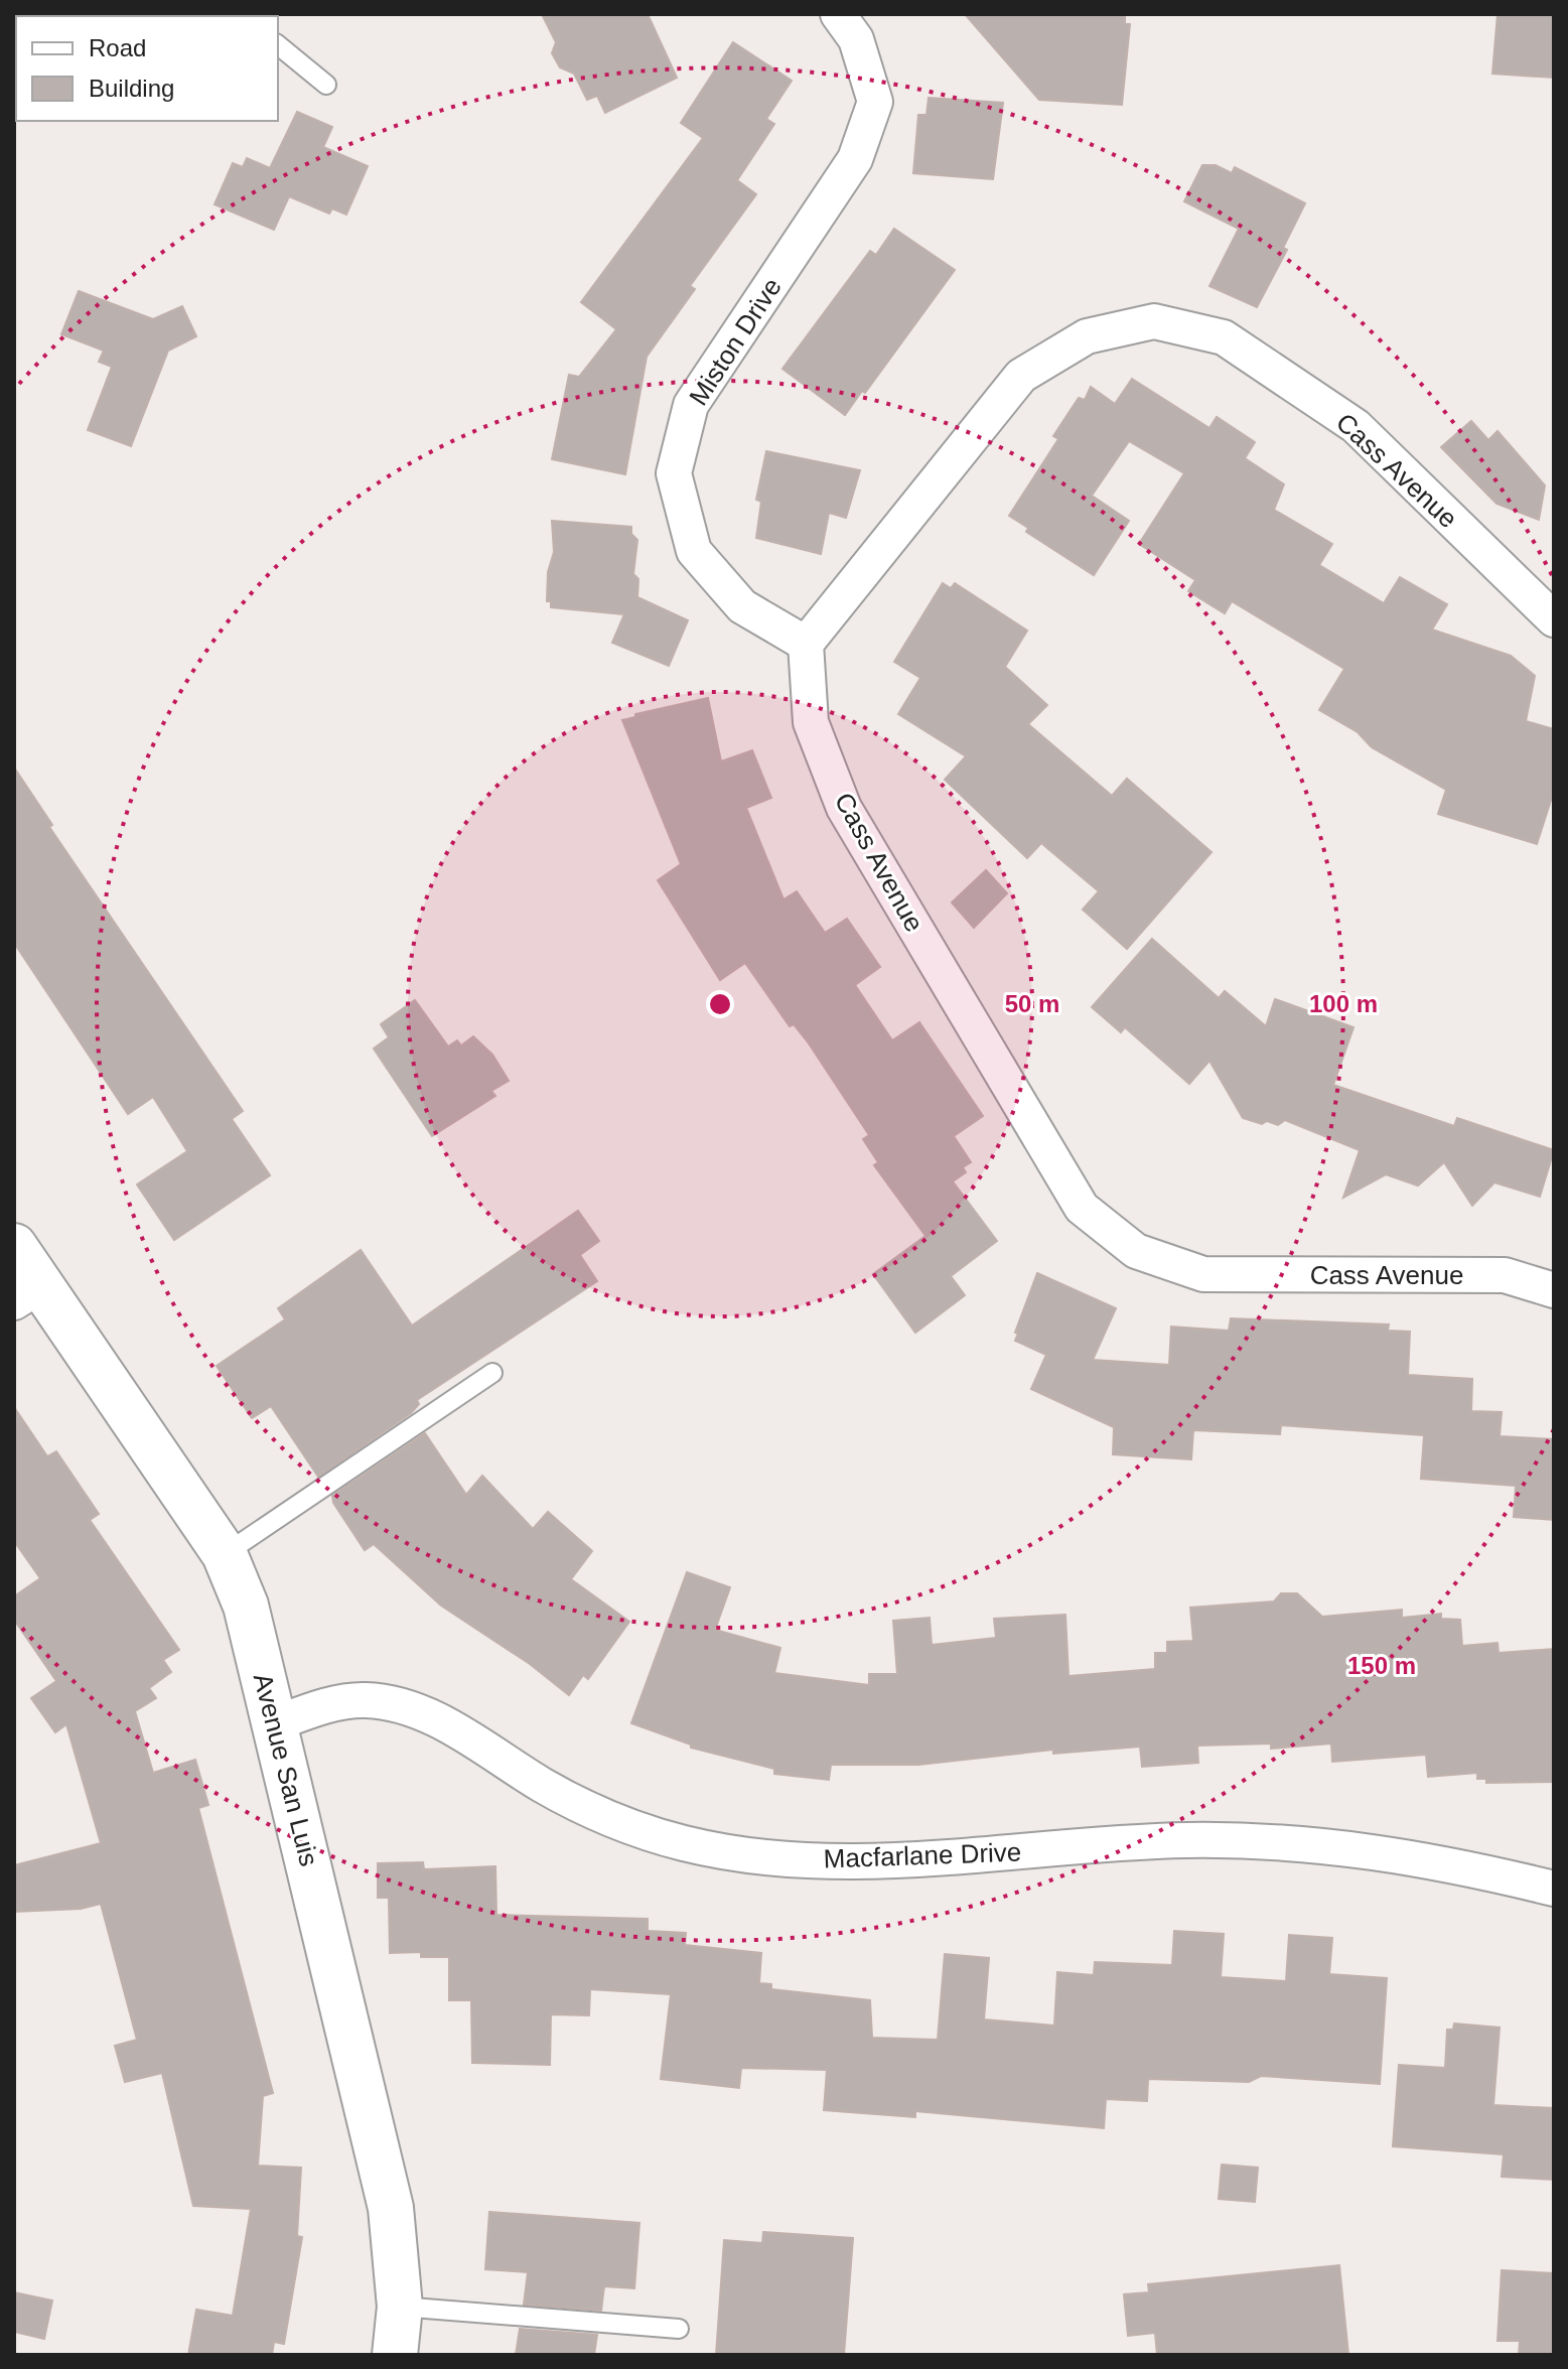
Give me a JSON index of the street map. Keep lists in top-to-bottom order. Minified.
{"streets":{"street":["Miston Drive","Cass Avenue","Avenue San Luis","Macfarlane Drive"]},"crossings":[["Miston Drive","Cass Avenue"],["Avenue San Luis","Macfarlane Drive"]],"legend":["Road","Building"],"rings":["50 m","100 m","150 m"]}
